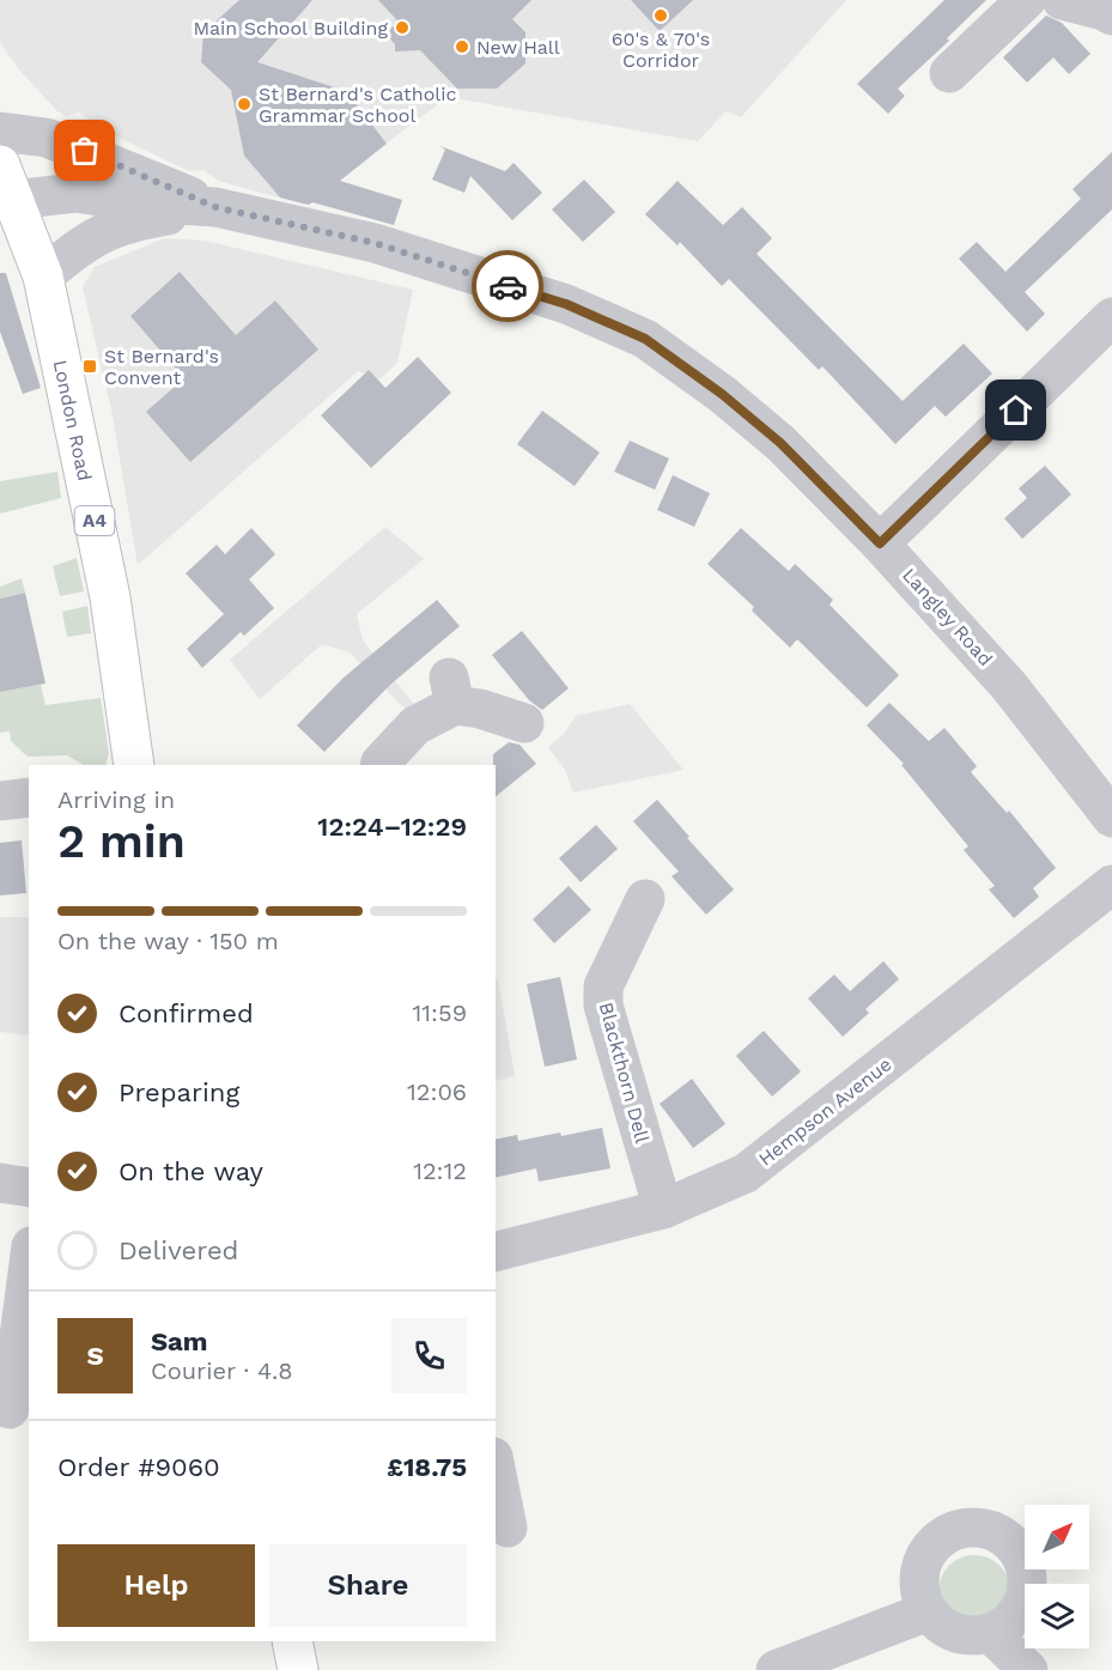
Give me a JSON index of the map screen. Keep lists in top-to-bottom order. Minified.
{"streets":{"main road":["London Road","A4"],"street":["Langley Road","Blackthorn Dell","Hempson Avenue"]},"crossings":[["London Road","Langley Road"],["Blackthorn Dell","Hempson Avenue"]],"places":{"other":["60's & 70's Corridor","Main School Building","New Hall","St Bernard's Catholic Grammar School"],"transit":["St Bernard's Convent"]},"north":"top right","page":{"heading":["2 min","Arriving in","12:24–12:29"],"panel":["Sam","Courier · 4.8","Order #9060","£18.75"],"bar":"On the way · 150 m","list":[["Confirmed","11:59"],["Preparing","12:06"],["On the way","12:12"],"Delivered"],"round":"S","buttons":["Help","Share"]}}
